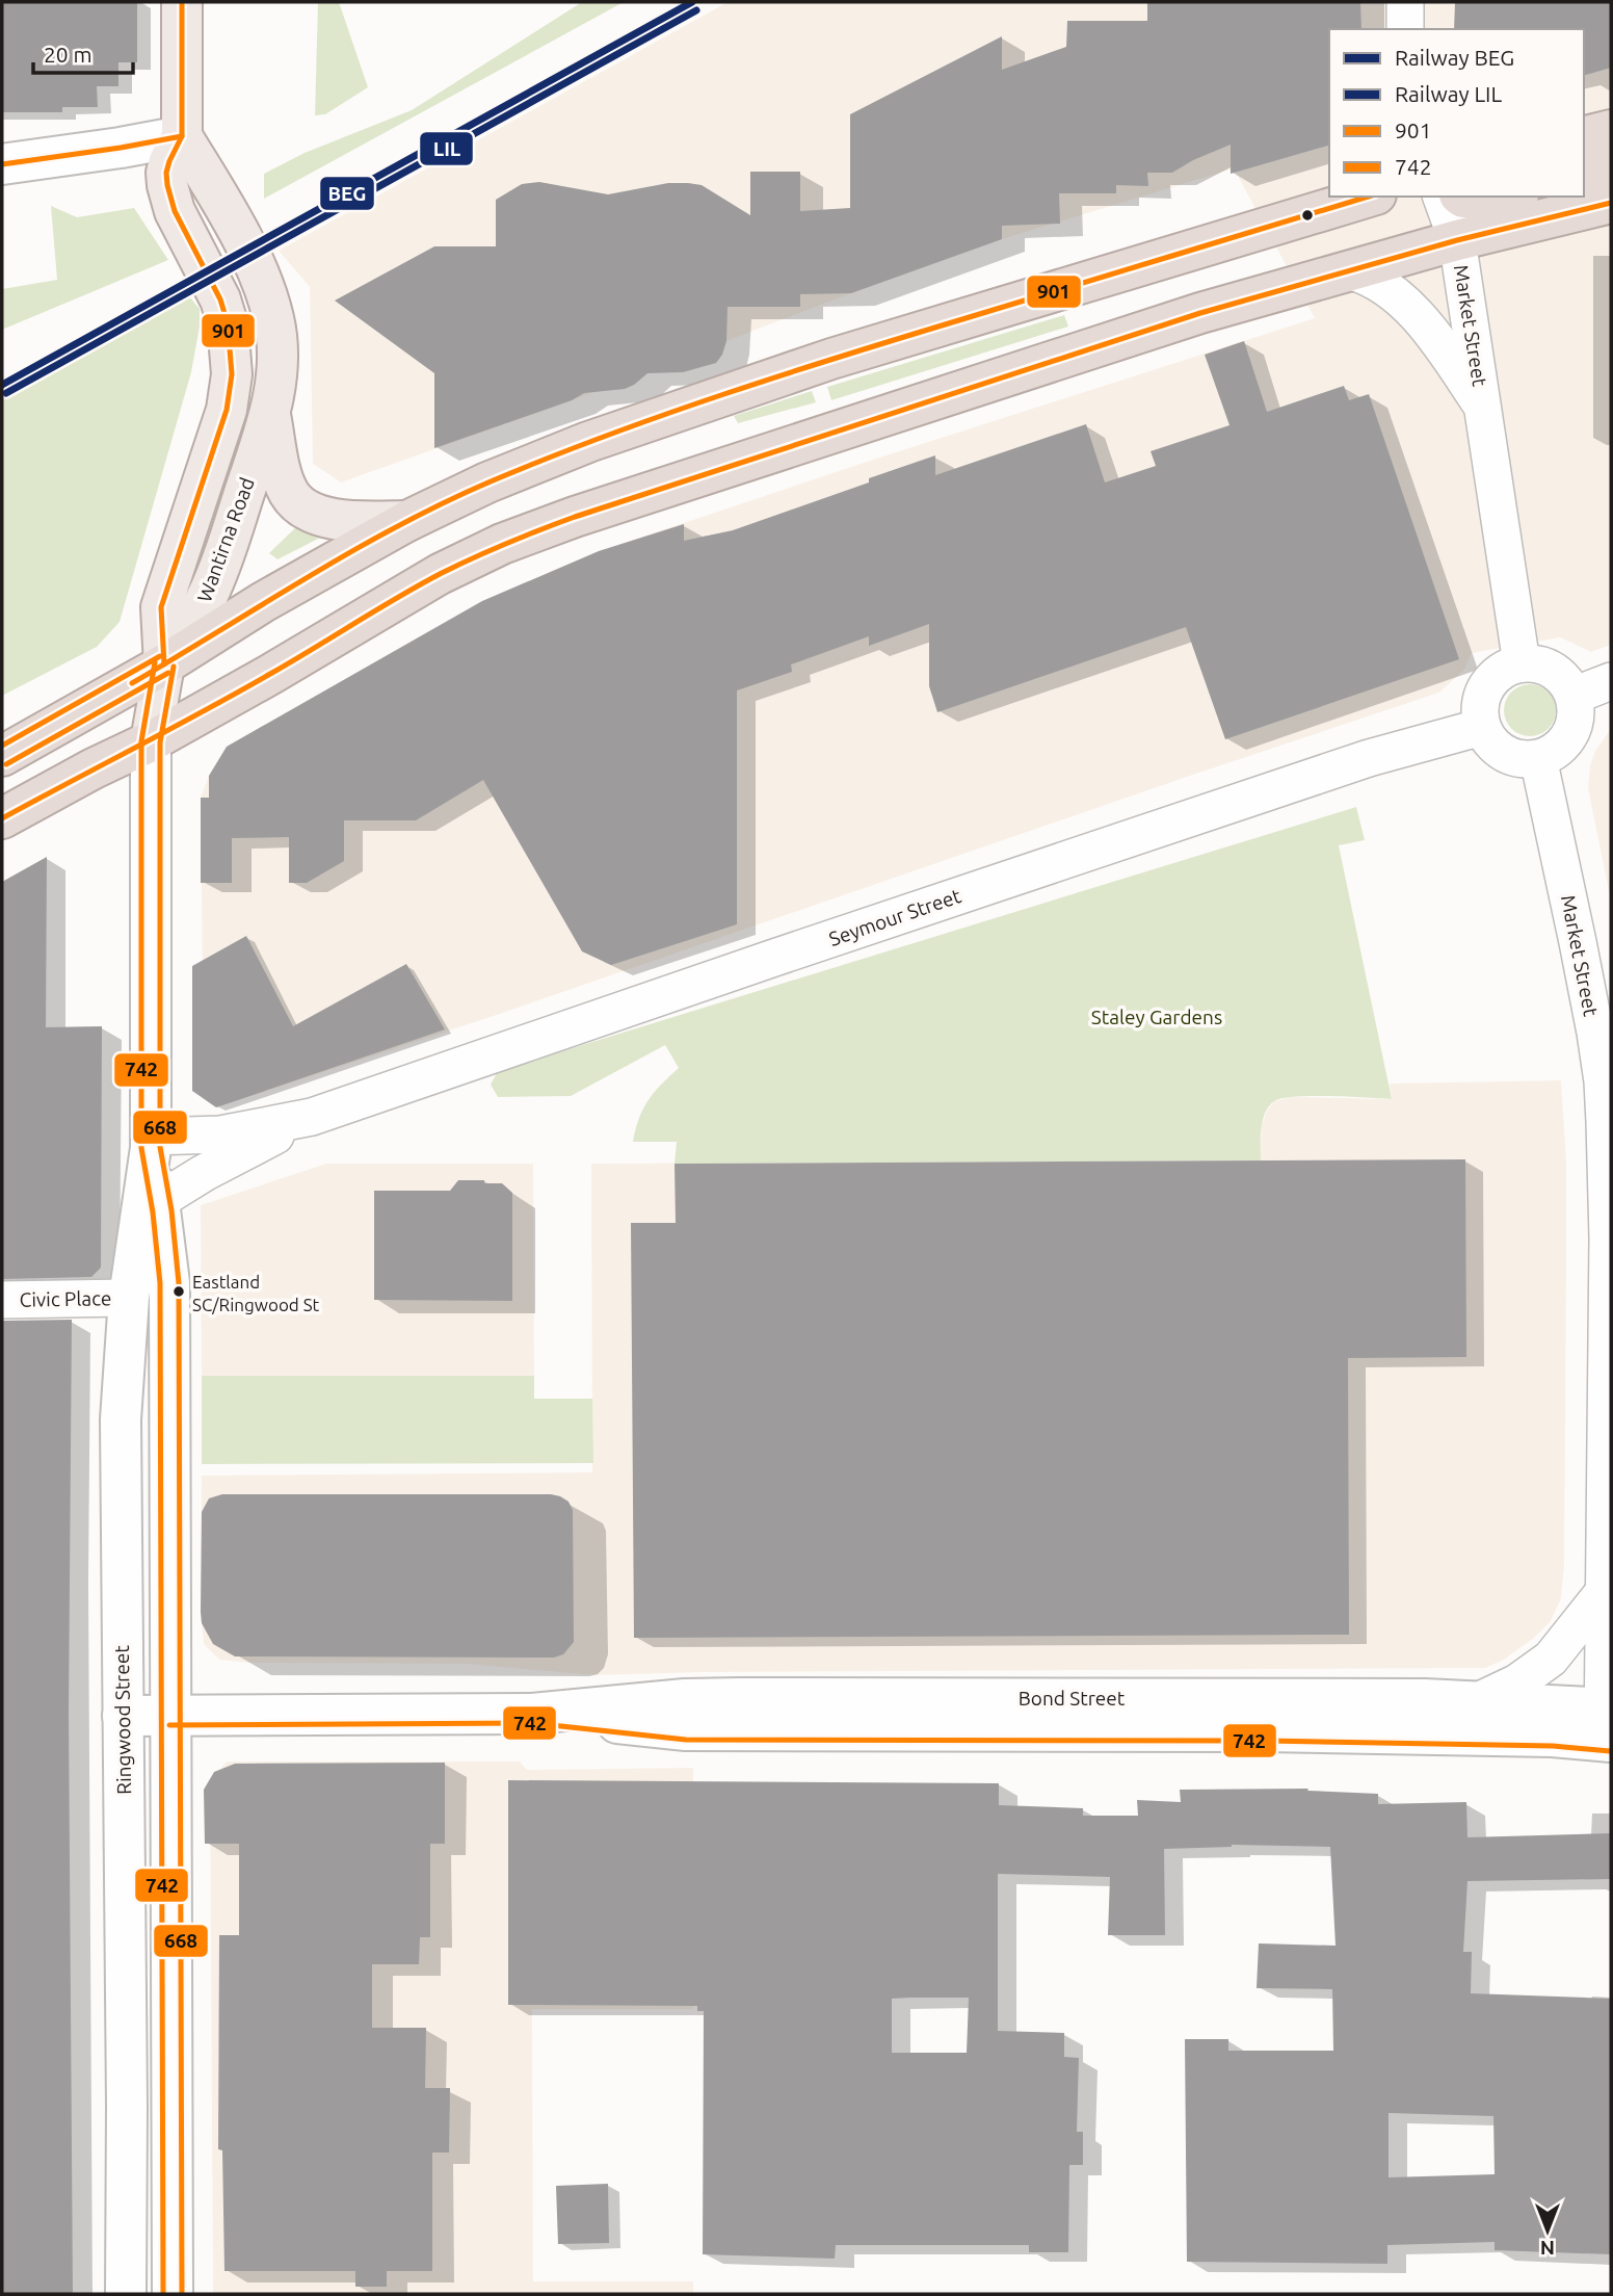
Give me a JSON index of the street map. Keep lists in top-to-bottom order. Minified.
{"streets":{"main road":["Wantirna Road","Bond Street","Ringwood Street"],"street":["Market Street","Seymour Street","Civic Place"]},"crossings":[["Market Street","Seymour Street"],["Market Street","Bond Street"],["Seymour Street","Ringwood Street"],["Civic Place","Ringwood Street"],["Bond Street","Ringwood Street"]],"parks":["Staley Gardens"],"places":["Eastland SC/Ringwood St"],"lines":["rail line BEG","transit line 901","rail line LIL","transit line 668","transit line 742"],"legend":["Railway BEG","Railway LIL","901","742"],"scale_bar":"20 m","north":"bottom"}
